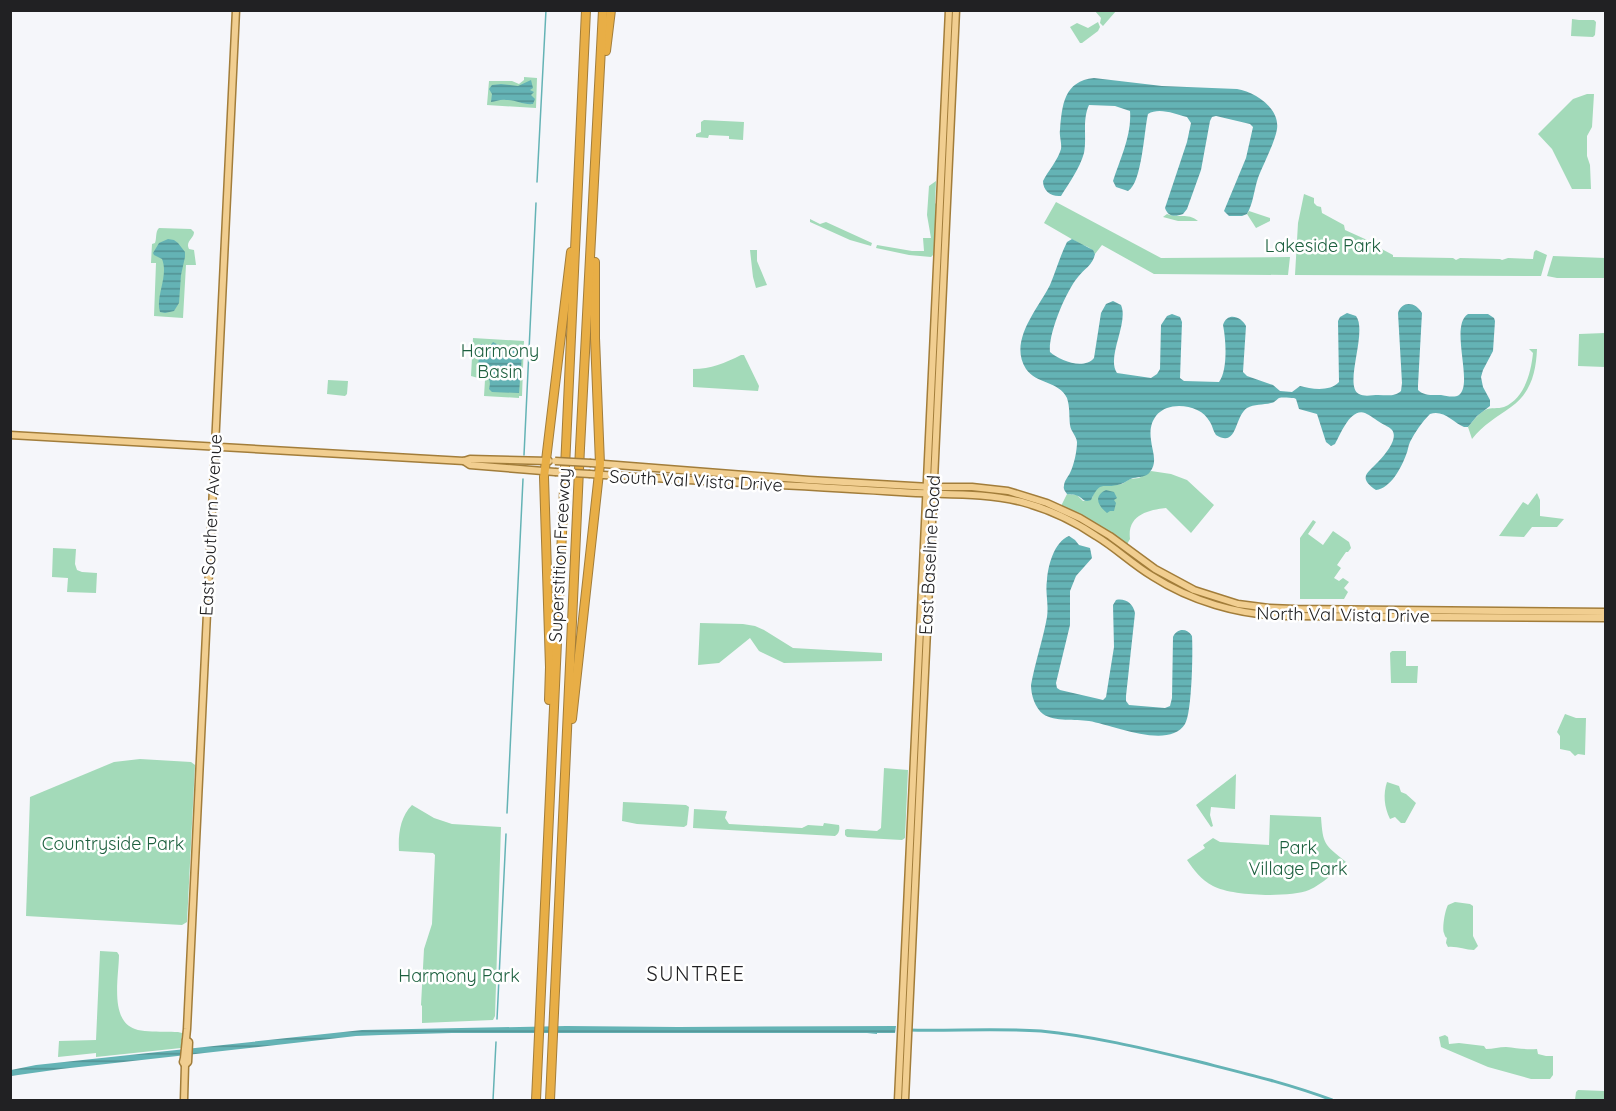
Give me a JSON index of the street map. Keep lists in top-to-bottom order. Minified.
{"streets":{"highway":["Superstition Freeway"],"main road":["South Val Vista Drive","East Southern Avenue","East Baseline Road","North Val Vista Drive"]},"crossings":[["South Val Vista Drive","East Southern Avenue"],["South Val Vista Drive","East Baseline Road"],["South Val Vista Drive","North Val Vista Drive"],["East Baseline Road","North Val Vista Drive"]],"districts":["SUNTREE"],"parks":["Lakeside Park","Harmony Basin","Countryside Park","Park Village Park","Harmony Park"]}
